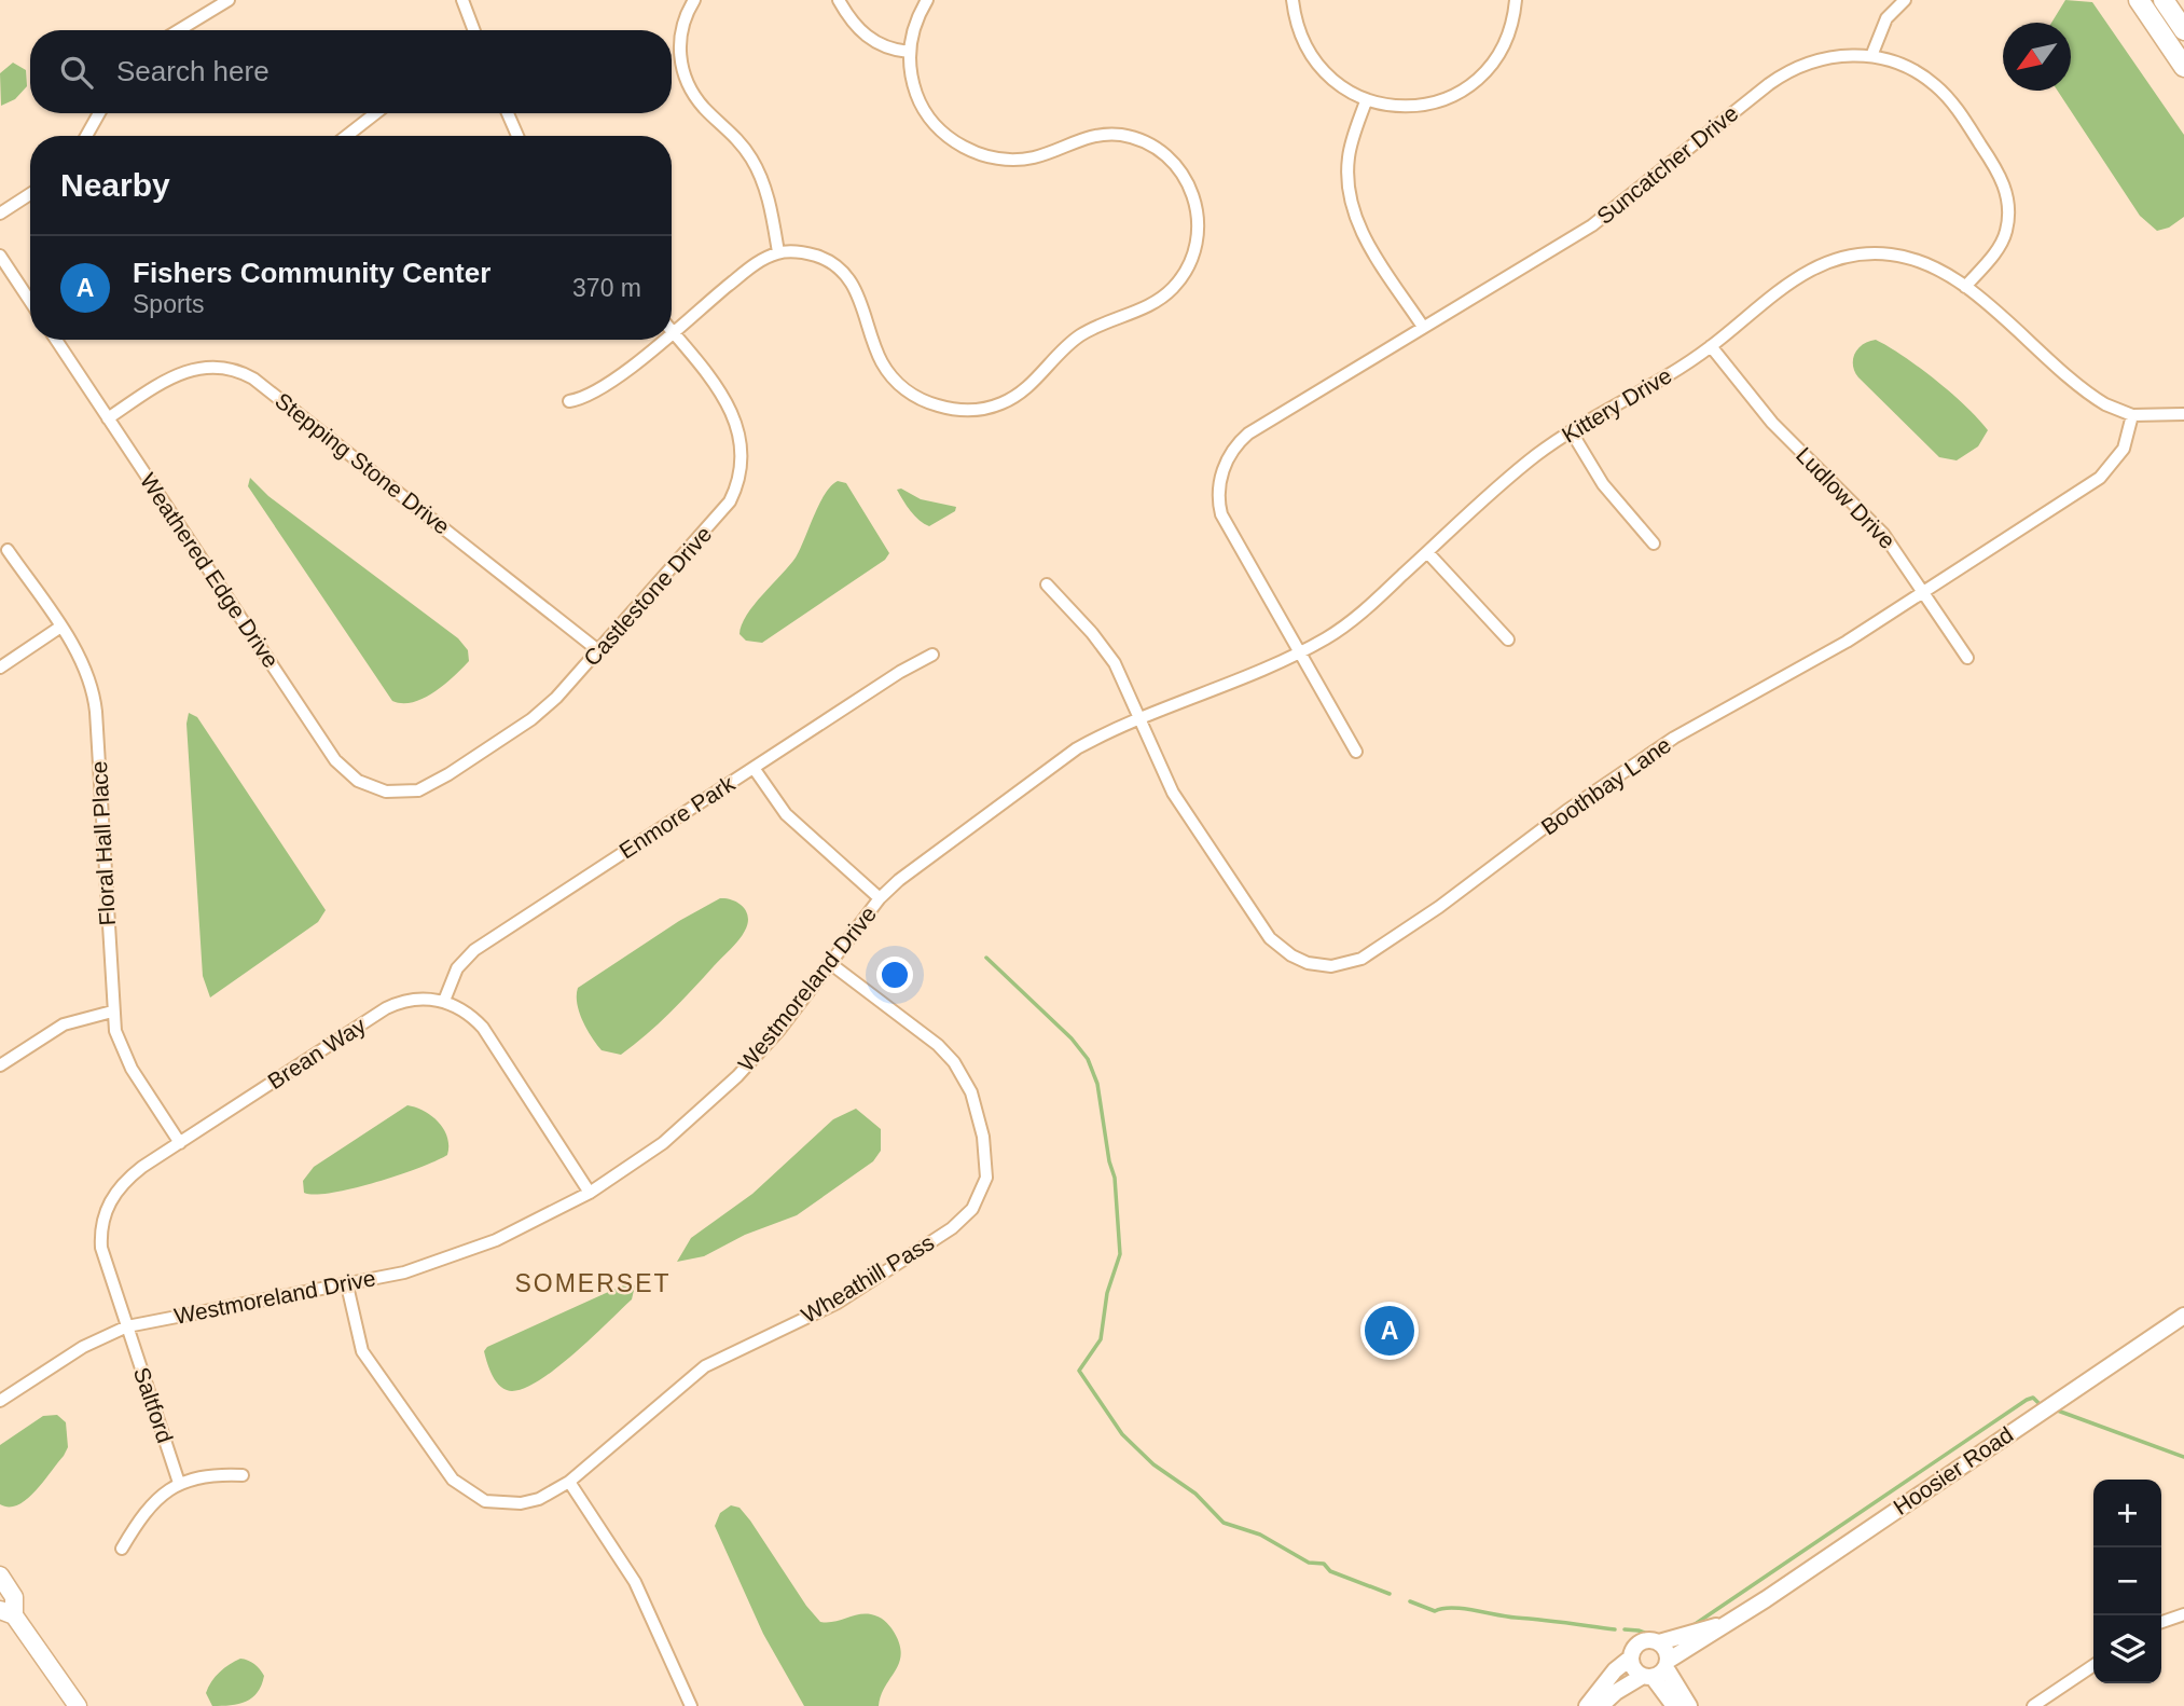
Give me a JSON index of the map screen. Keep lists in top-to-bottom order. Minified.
{"streets":{"street":["Suncatcher Drive","Kittery Drive","Stepping Stone Drive","Ludlow Drive","Weathered Edge Drive","Castlestone Drive","Boothbay Lane","Enmore Park","Floral Hall Place","Westmoreland Drive","Brean Way","Wheathill Pass","Saltford","Hoosier Road"]},"crossings":[["Suncatcher Drive","Kittery Drive"],["Kittery Drive","Ludlow Drive"],["Kittery Drive","Boothbay Lane"],["Kittery Drive","Westmoreland Drive"],["Stepping Stone Drive","Weathered Edge Drive"],["Stepping Stone Drive","Castlestone Drive"],["Ludlow Drive","Boothbay Lane"],["Weathered Edge Drive","Castlestone Drive"],["Enmore Park","Brean Way"],["Floral Hall Place","Brean Way"],["Westmoreland Drive","Brean Way"],["Westmoreland Drive","Wheathill Pass"],["Westmoreland Drive","Saltford"],["Brean Way","Saltford"]],"districts":["SOMERSET"],"north":"bottom left","page":{"search":"Search here","heading":"Nearby","list":[{"mark":"A","name":"Fishers Community Center","note":"Sports","value":"370 m"}],"pins":"A","map_buttons":["+","−"]}}
